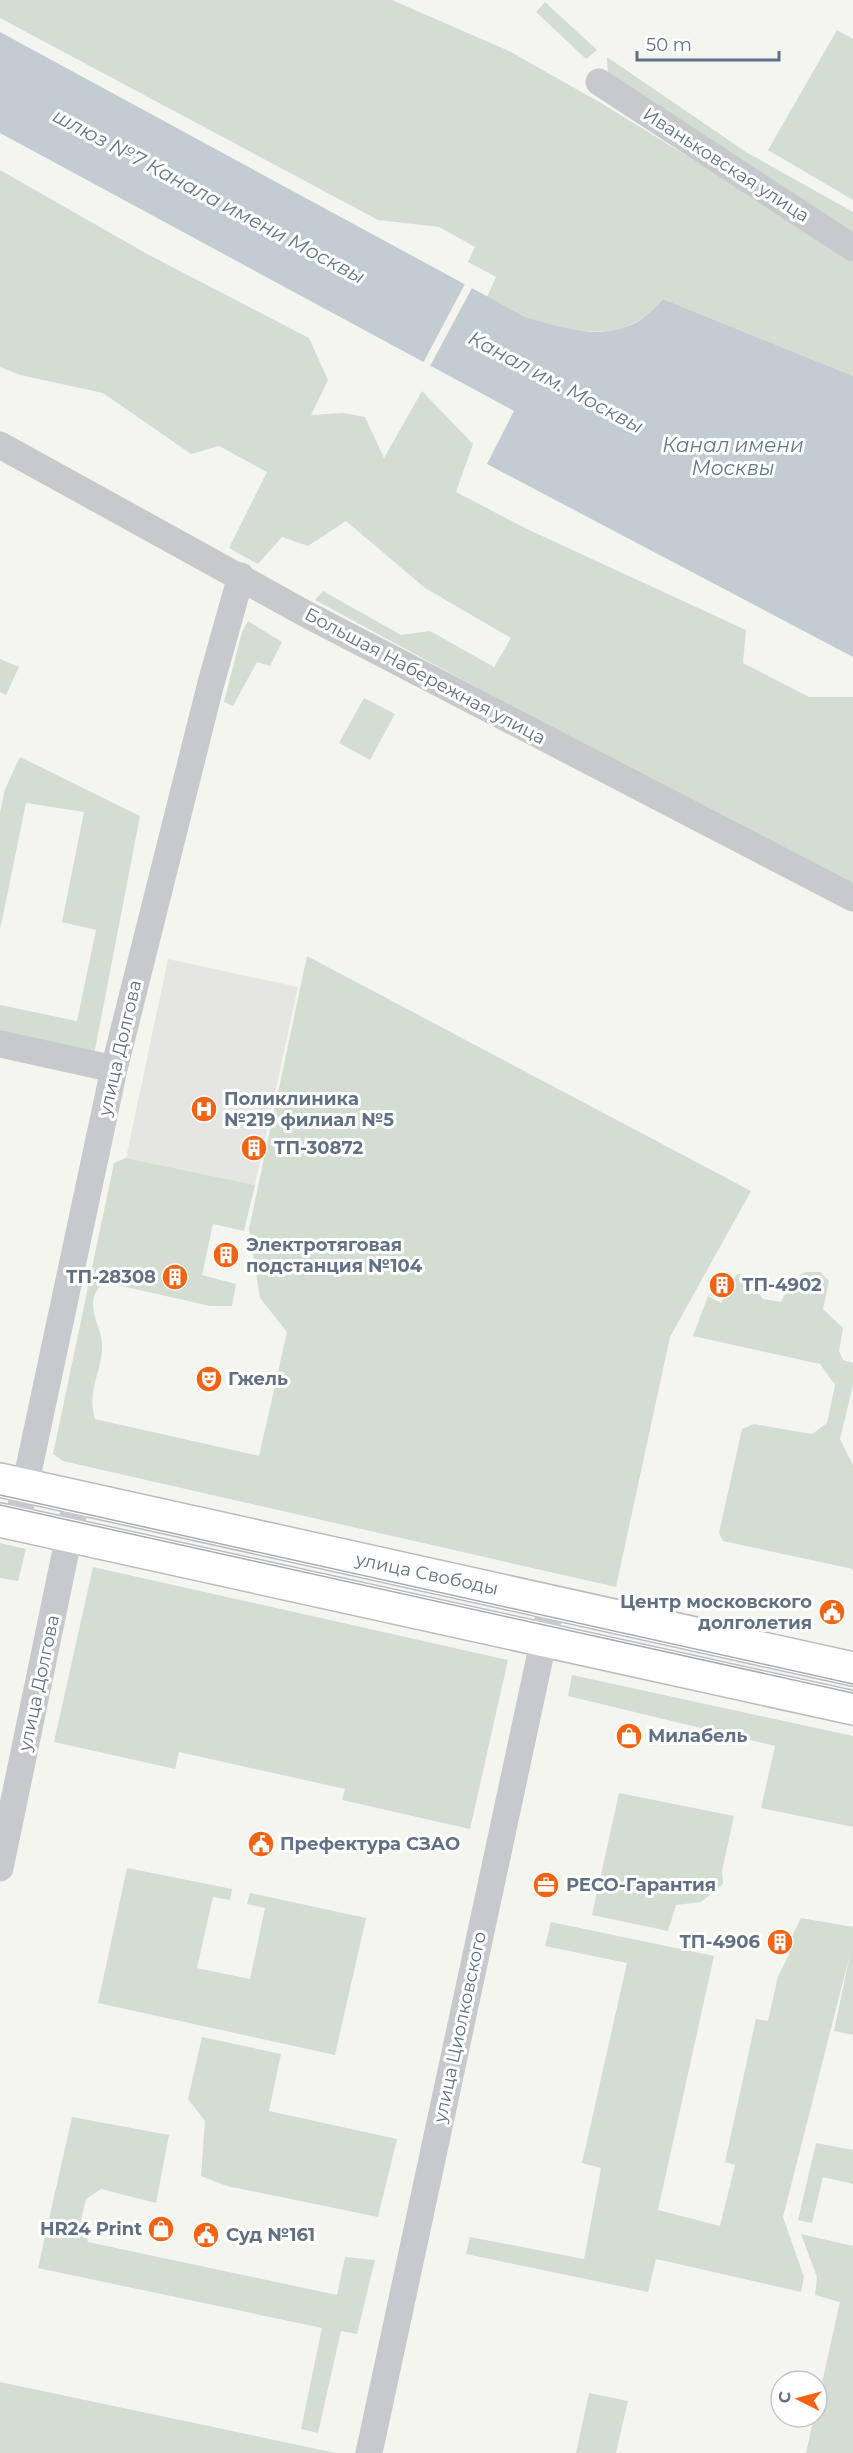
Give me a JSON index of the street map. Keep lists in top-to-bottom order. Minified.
{"streets":{"main road":["улица Свободы"],"street":["Иваньковская улица","Большая Набережная улица","улица Долгова","улица Циолковского"]},"crossings":[["Большая Набережная улица","улица Долгова"],["улица Долгова","улица Свободы"],["улица Свободы","улица Циолковского"]],"water":["шлюз №7 Канала имени Москвы","Канал им. Москвы","Канал имени Москвы"],"places":{"hospital":["Поликлиника №219 филиал №5"],"building":["ТП-30872","Электротяговая подстанция №104","ТП-28308","ТП-4902","ТП-4906"],"theatre":["Гжель"],"public building":["Центр московского долголетия","Префектура СЗАО","Суд №161"],"shop":["Милабель","HR24 Print"],"office":["РЕСО-Гарантия"]},"scale_bar":"50 m","north":"left"}
